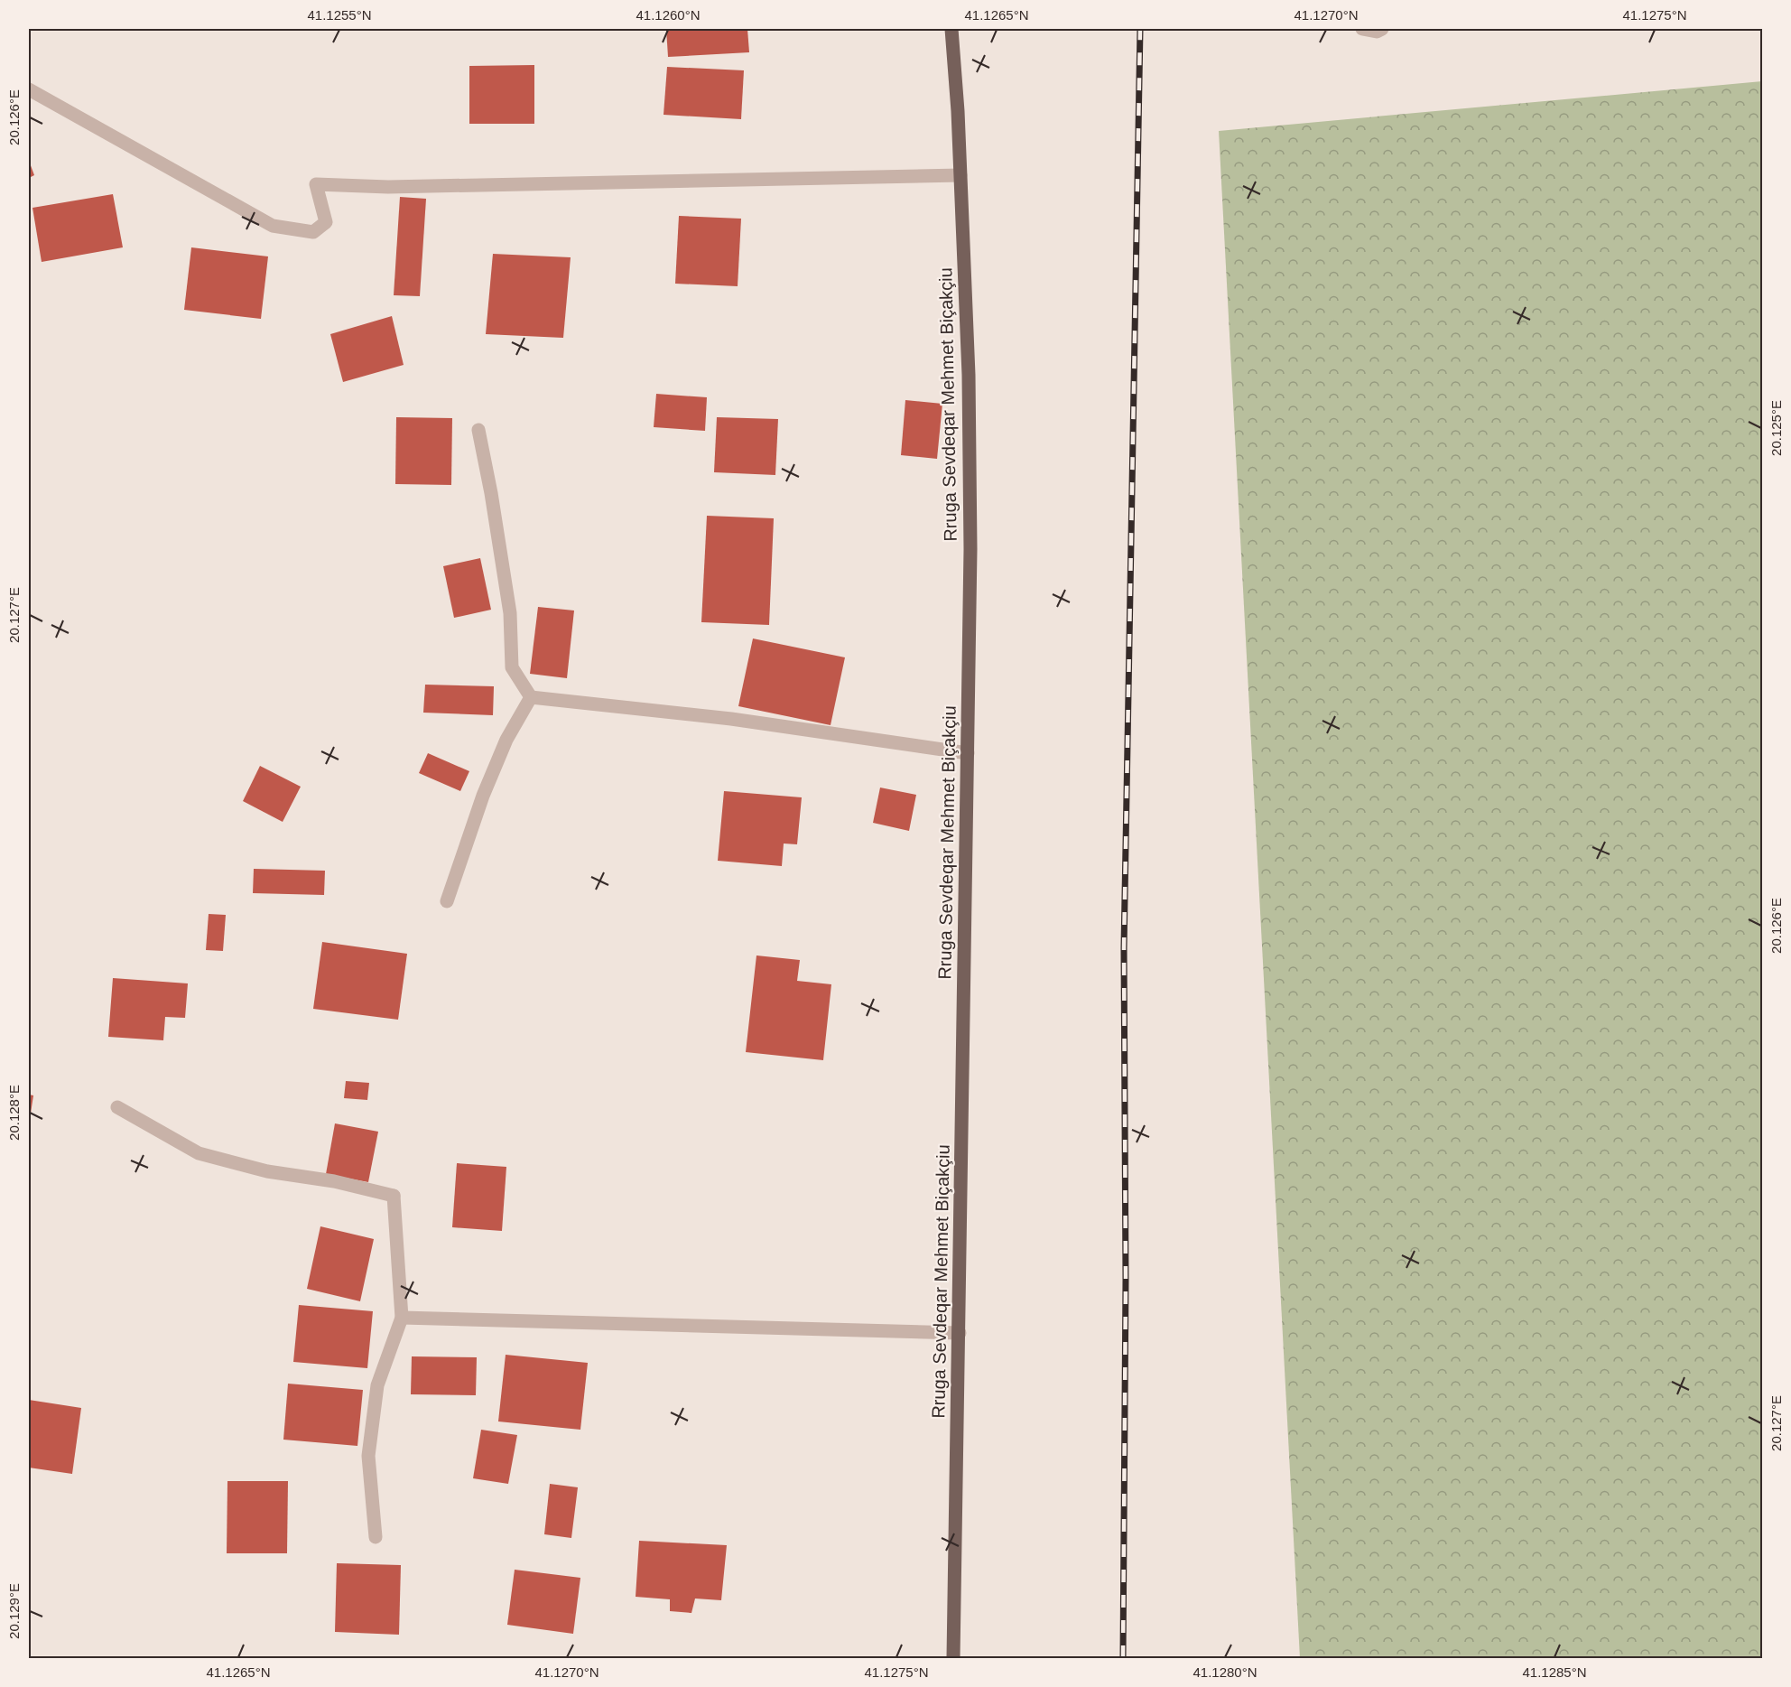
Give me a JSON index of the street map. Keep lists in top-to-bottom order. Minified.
{"streets":{"main road":["Rruga Sevdeqar Mehmet Biçakçiu"]},"coordinates":["41.1255°N","41.1260°N","41.1265°N","41.1270°N","41.1275°N","20.126°E","20.125°E","20.127°E","20.128°E","20.129°E","41.1280°N","41.1285°N"]}
